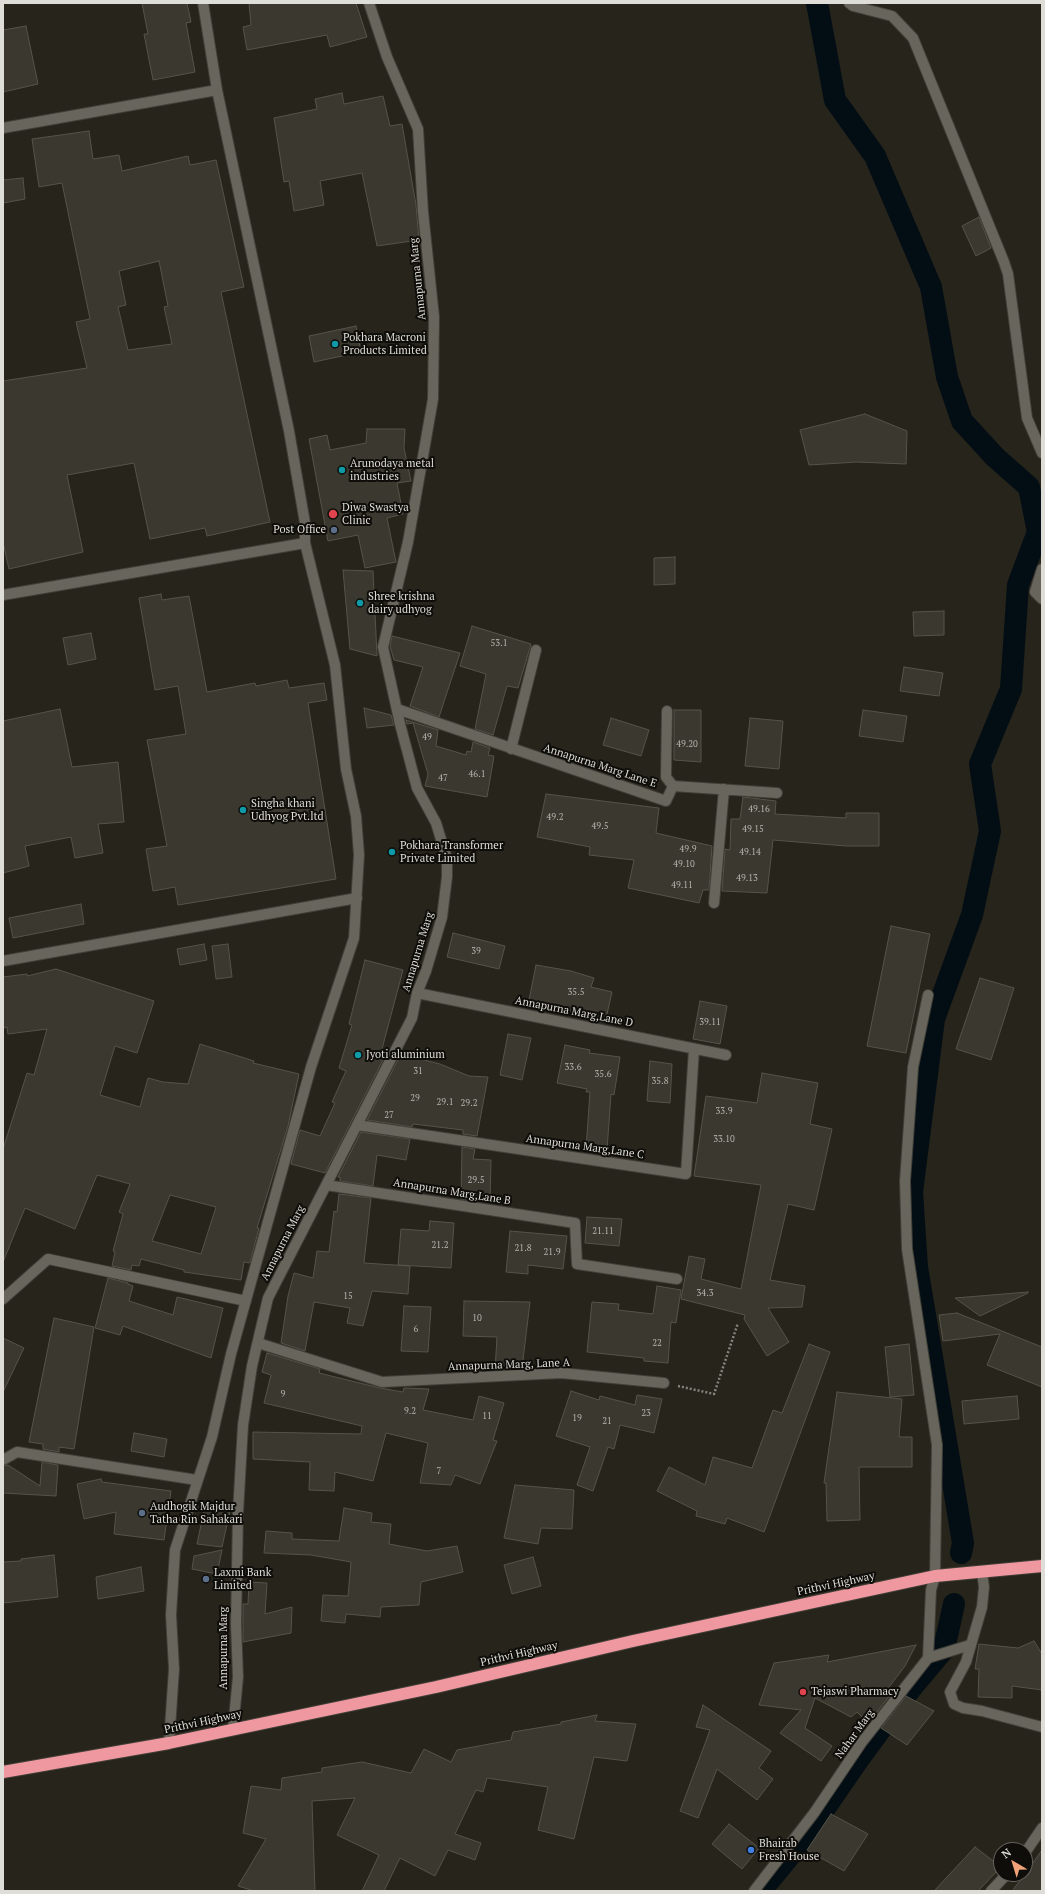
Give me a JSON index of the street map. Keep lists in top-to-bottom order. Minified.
{"streets":{"highway":["Prithvi Highway"],"street":["Annapurna Marg","Annapurna Marg Lane E","Annapurna Marg,Lane D","Annapurna Marg,Lane C","Annapurna Marg,Lane B","Annapurna Marg, Lane A","Nahar Marg"]},"crossings":[["Annapurna Marg","Annapurna Marg Lane E"],["Annapurna Marg","Annapurna Marg,Lane D"],["Annapurna Marg","Annapurna Marg,Lane C"],["Annapurna Marg","Annapurna Marg,Lane B"],["Annapurna Marg","Annapurna Marg, Lane A"],["Annapurna Marg","Prithvi Highway"],["Annapurna Marg,Lane D","Annapurna Marg,Lane C"]],"places":["Pokhara Macroni Products Limited","Arunodaya metal industries","Diwa Swastya Clinic","Post Office","Shree krishna dairy udhyog","Singha khani Udhyog Pvt.ltd","Pokhara Transformer Private Limited","Jyoti aluminium","Audhogik Majdur Tatha Rin Sahakari","Laxmi Bank Limited","Tejaswi Pharmacy","Bhairab Fresh House"],"house_numbers":["53.1","49","49.20","46.1","47","49.16","49.2","49.5","49.15","49.9","49.14","49.10","49.13","49.11","39","35.5","39.11","33.6","31","35.6","35.8","29","29.1","29.2","33.9","27","33.10","29.5","21.11","21.2","21.8","21.9","34.3","15","10","6","22","9","9.2","23","11","19","21","7"],"north":"top left"}
